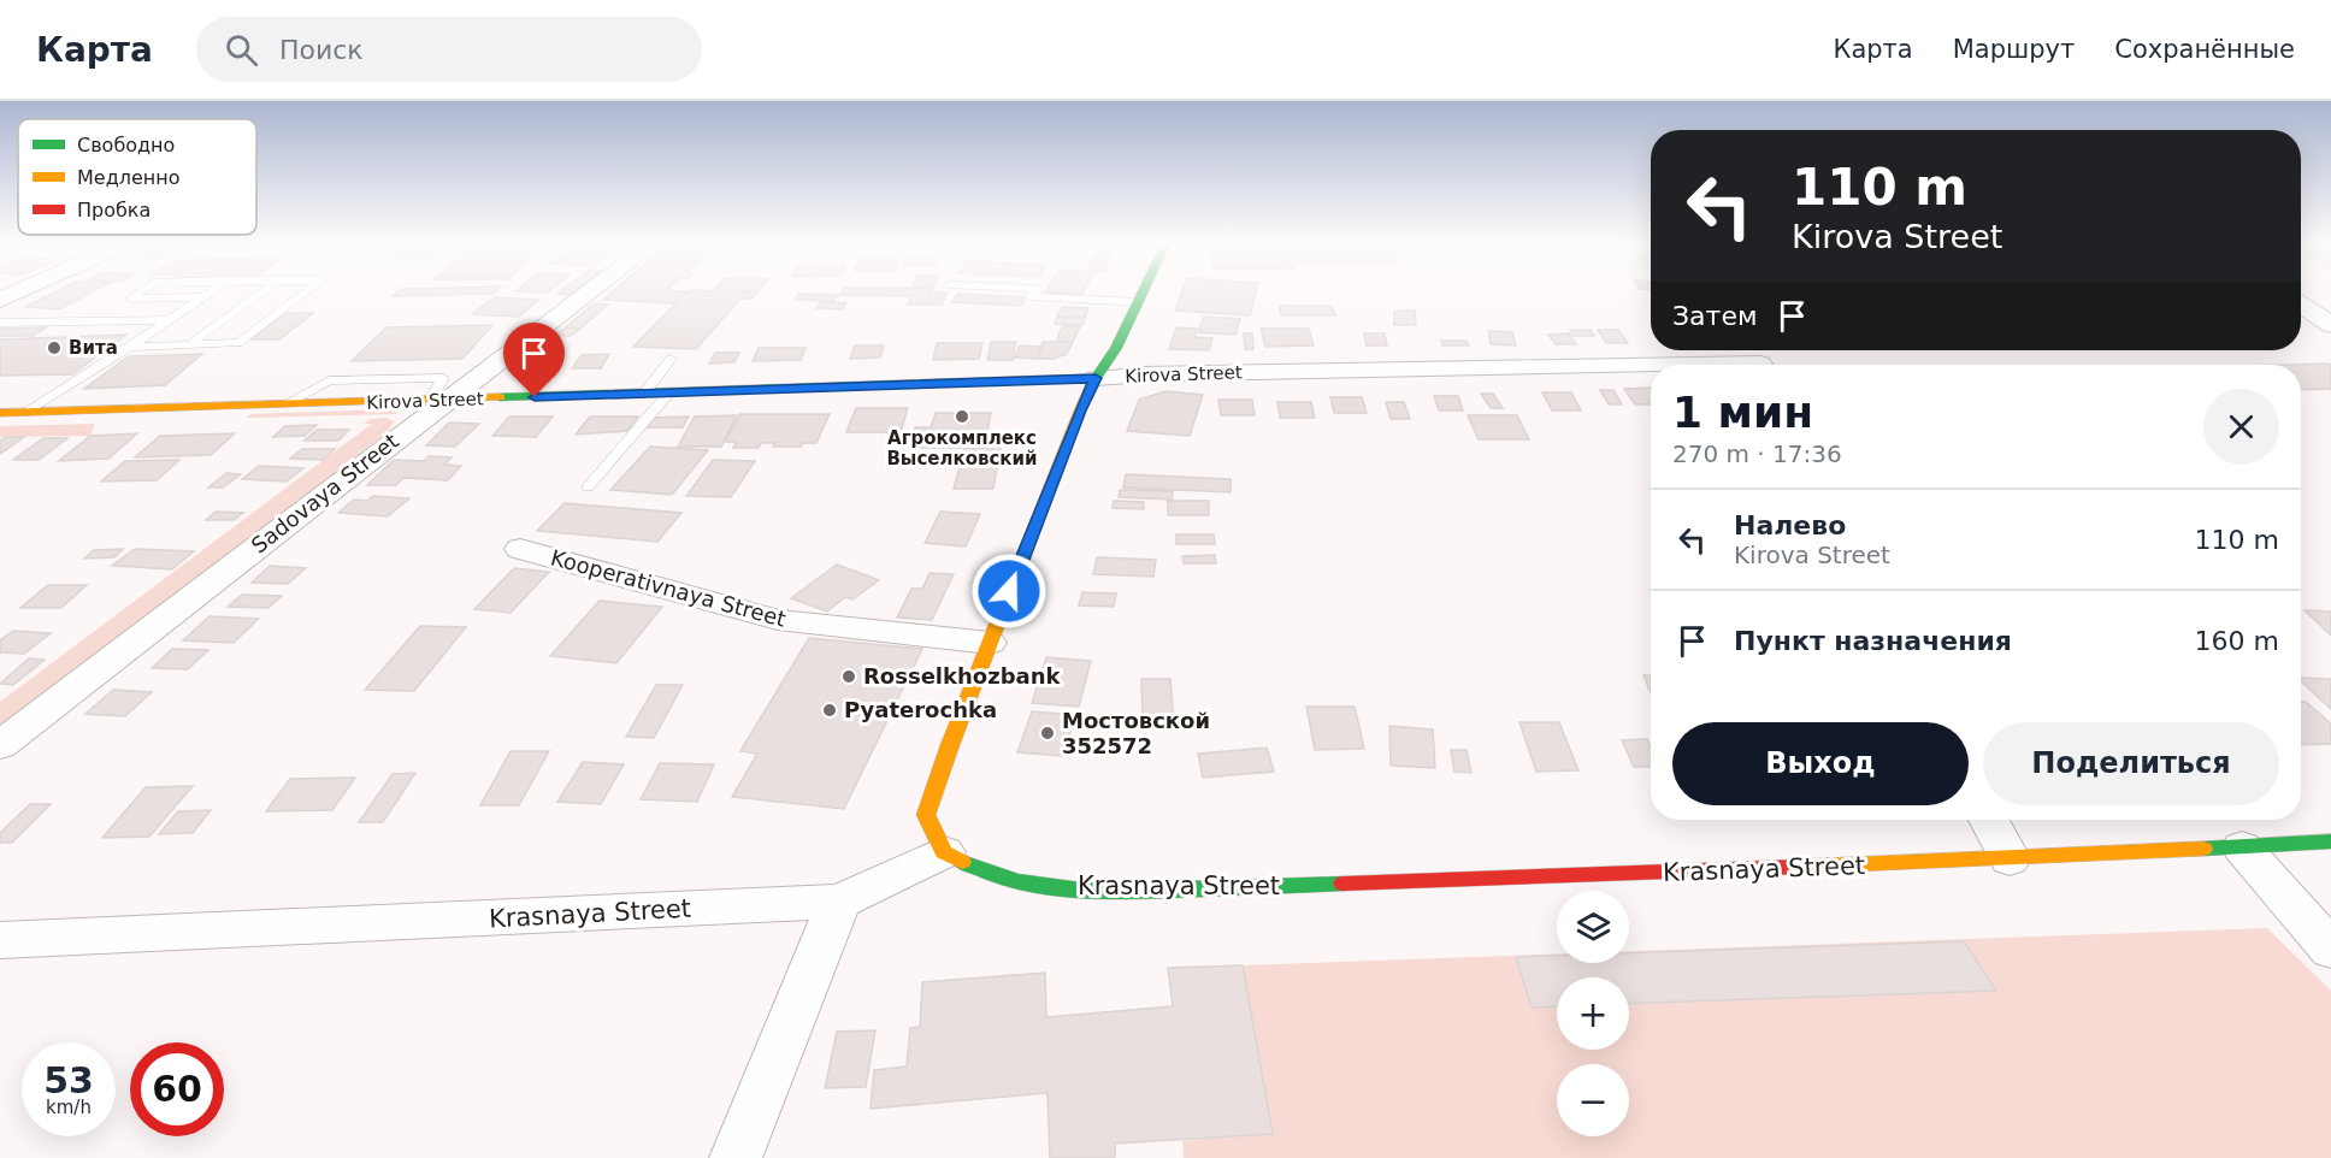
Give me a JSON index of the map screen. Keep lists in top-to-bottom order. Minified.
{"streets":{"main road":["Kirova Street","Krasnaya Street"],"street":["Sadovaya Street","Kooperativnaya Street"]},"crossings":[["Kirova Street","Sadovaya Street"]],"places":["Вита","Агрокомплекс Выселковский","Rosselkhozbank","Pyaterochka","Мостовской 352572"],"legend":["Свободно","Медленно","Пробка"],"page":{"header":"Карта","search":"Поиск","nav":["Карта","Маршрут","Сохранённые"],"turn":["110 m","Kirova Street"],"then":"Затем","heading":["1 мин","270 m · 17:36"],"list":[{"name":"Налево","note":"Kirova Street","value":"110 m"},{"name":"Пункт назначения","value":"160 m"}],"buttons":["Выход","Поделиться"],"map_buttons":["+","−"],"speed":"53 km/h","limit":"60"}}
